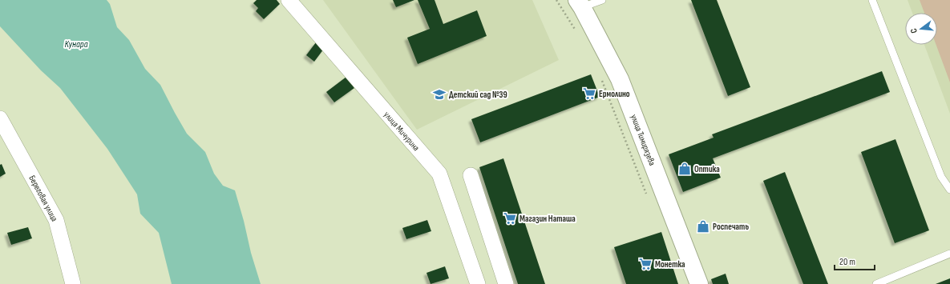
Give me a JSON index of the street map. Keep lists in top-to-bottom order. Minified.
{"streets":{"street":["улица Мичурина","улица Тимирязева","Береговая улица"]},"water":["Кунара"],"places":{"supermarket":["Ермолино","Магазин Наташа","Монетка"],"school or university":["Детский сад №39"],"shop":["Оптика","Роспечать"]},"scale_bar":"20 m","north":"left"}
